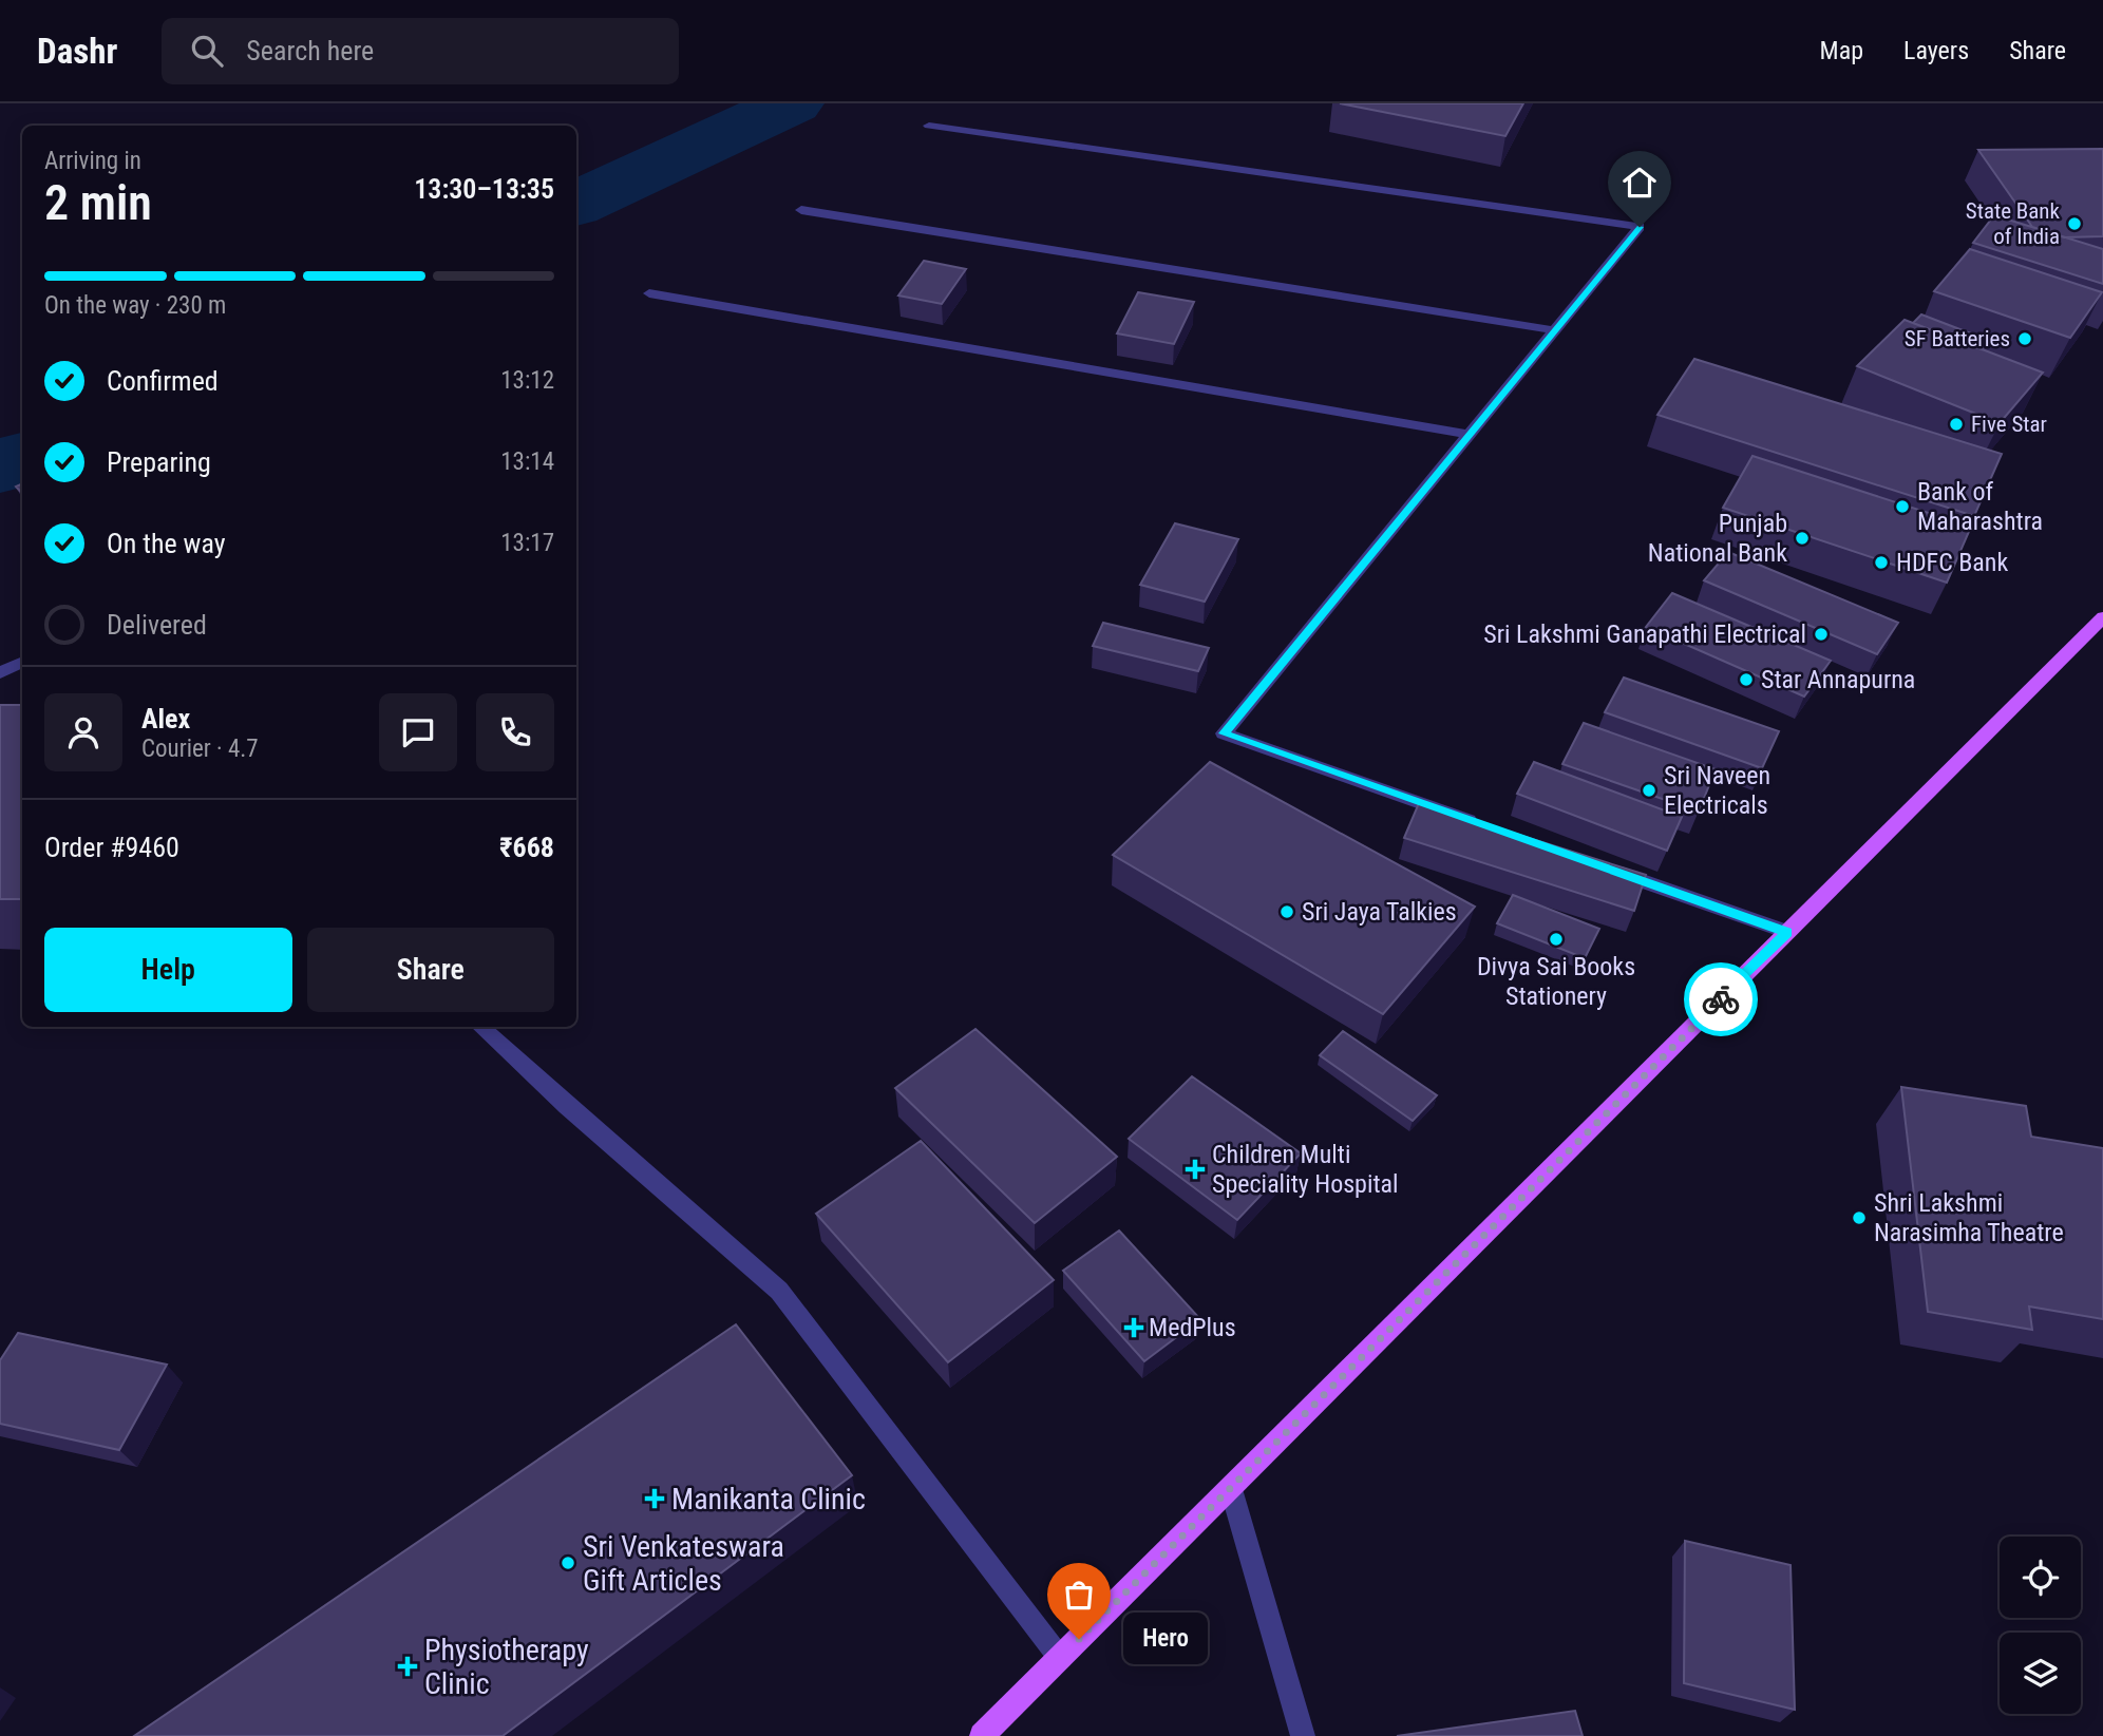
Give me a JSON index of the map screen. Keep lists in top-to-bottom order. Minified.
{"places":{"other":["State Bank of India","SF Batteries","Five Star","Bank of Maharashtra","Punjab National Bank","HDFC Bank","Sri Lakshmi Ganapathi Electrical","Star Annapurna","Sri Naveen Electricals","Sri Jaya Talkies","Divya Sai Books Stationery","Shri Lakshmi Narasimha Theatre","Sri Venkateswara Gift Articles","Hero"],"health":["Children Multi Speciality Hospital","MedPlus","Manikanta Clinic","Physiotherapy Clinic"]},"page":{"header":"Dashr","search":"Search here","nav":["Map","Layers","Share"],"heading":["2 min","Arriving in","13:30–13:35"],"panel":["Alex","Courier · 4.7","Order #9460","₹668"],"bar":"On the way · 230 m","list":[["Confirmed","13:12"],["Preparing","13:14"],["On the way","13:17"],"Delivered"],"buttons":["Help","Share"],"bubble":"Hero"}}
